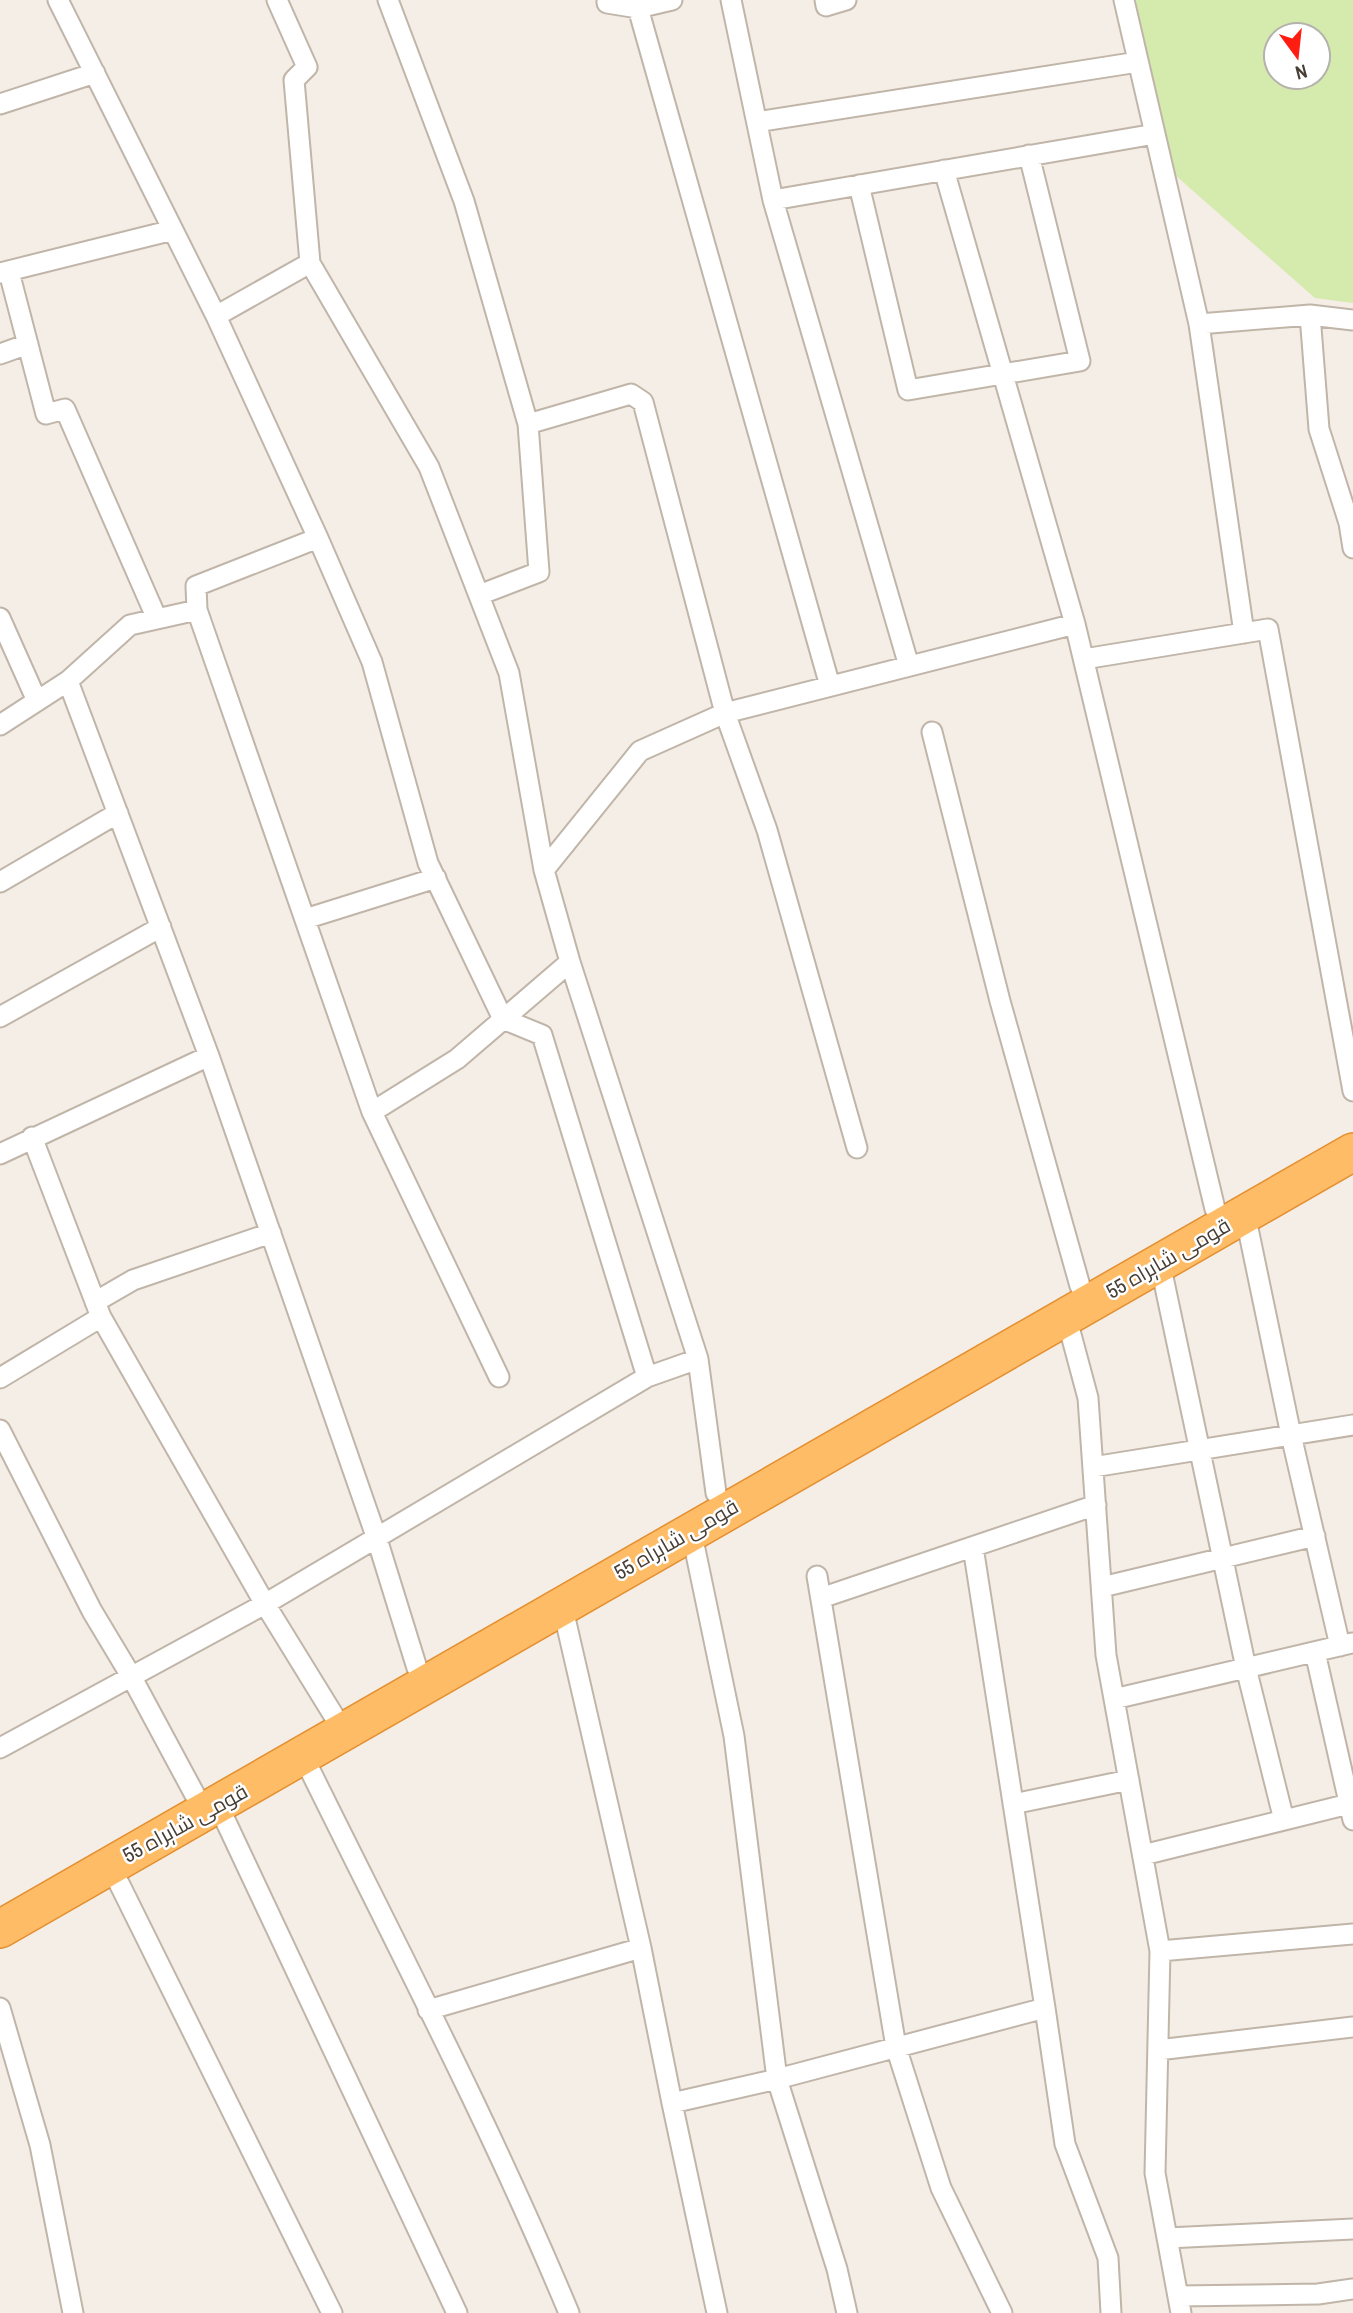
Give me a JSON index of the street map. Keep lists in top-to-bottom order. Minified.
{"streets":{"highway":["قومی شاہراہ 55"]},"north":"bottom"}
